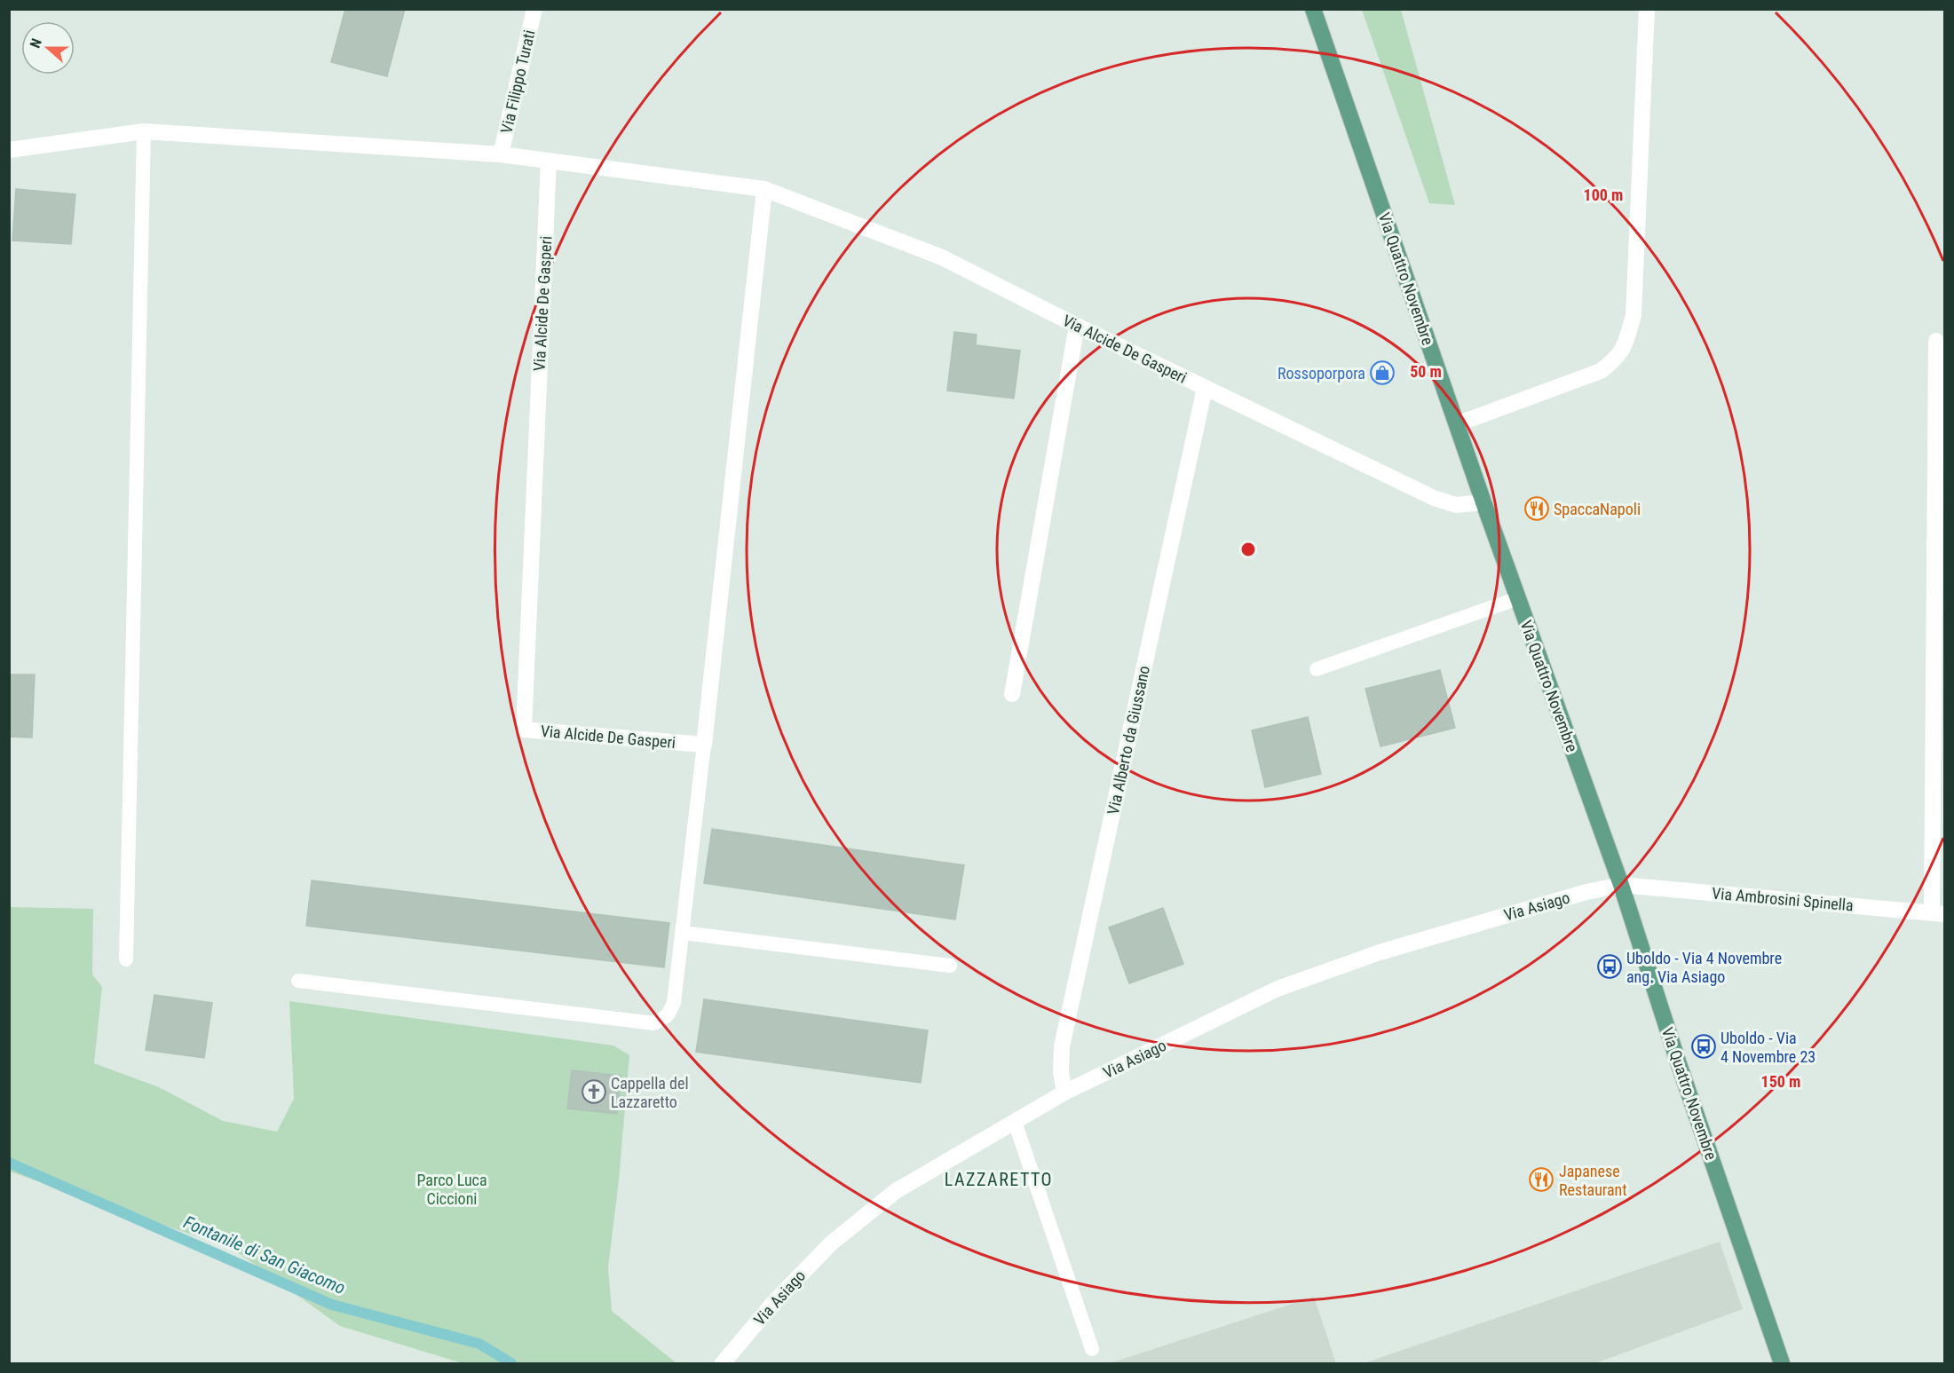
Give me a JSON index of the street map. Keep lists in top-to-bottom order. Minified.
{"streets":{"main road":["Via Quattro Novembre"],"street":["Via Filippo Turati","Via Alcide De Gasperi","Via Alberto da Giussano","Via Ambrosini Spinella","Via Asiago"]},"crossings":[["Via Filippo Turati","Via Alcide De Gasperi"],["Via Quattro Novembre","Via Alcide De Gasperi"],["Via Quattro Novembre","Via Ambrosini Spinella"],["Via Quattro Novembre","Via Asiago"],["Via Alcide De Gasperi","Via Alberto da Giussano"],["Via Alberto da Giussano","Via Asiago"],["Via Ambrosini Spinella","Via Asiago"]],"districts":["LAZZARETTO"],"water":["Fontanile di San Giacomo"],"parks":["Parco Luca Ciccioni"],"places":{"shop":["Rossoporpora"],"restaurant":["SpaccaNapoli","Japanese Restaurant"],"bus stop":["Uboldo - Via 4 Novembre ang. Via Asiago","Uboldo - Via 4 Novembre 23"],"church":["Cappella del Lazzaretto"]},"north":"left","rings":["100 m","50 m","150 m"]}
